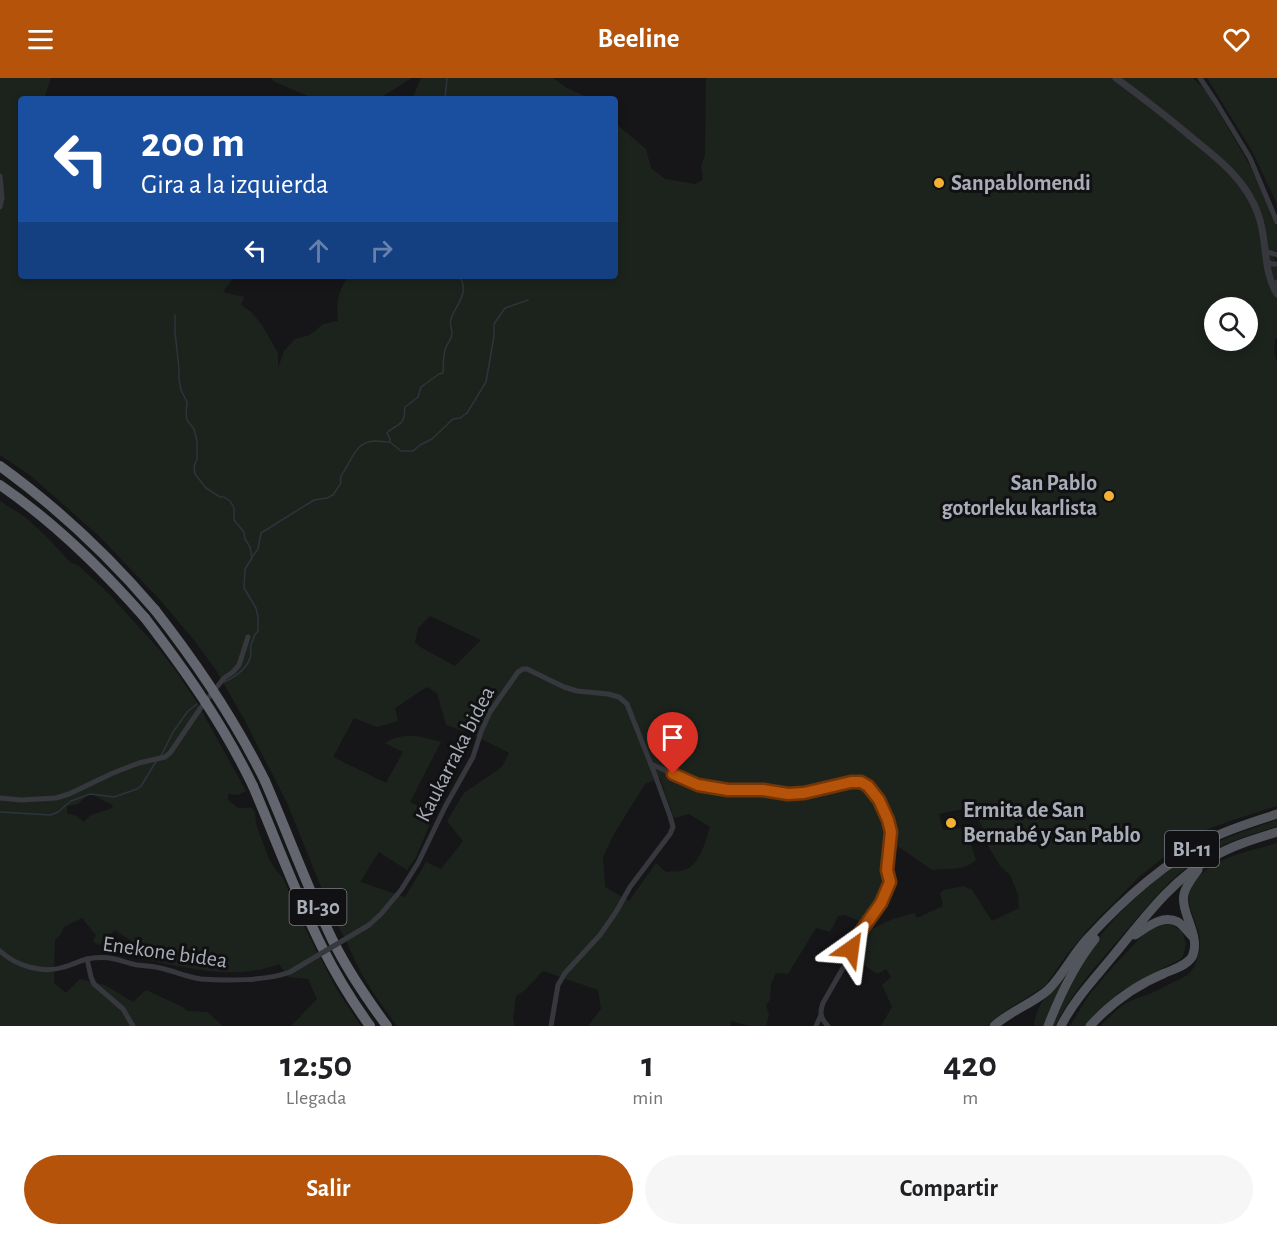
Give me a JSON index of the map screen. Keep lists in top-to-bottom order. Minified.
{"streets":{"highway":["BI-30"],"main road":["BI-11"],"street":["Kaukarraka bidea","Enekone bidea"]},"crossings":[["Kaukarraka bidea","Enekone bidea"]],"places":["Sanpablomendi","San Pablo gotorleku karlista","Ermita de San Bernabé y San Pablo"],"page":{"header":"Beeline","turn":["200 m","Gira a la izquierda"],"eta":["12:50","Llegada","1","min","420","m"],"buttons":["Salir","Compartir"]}}
